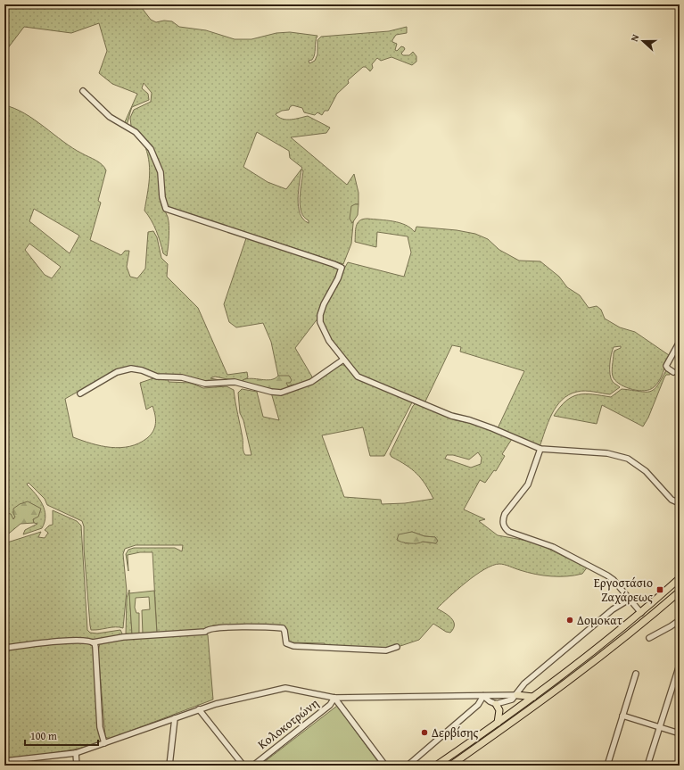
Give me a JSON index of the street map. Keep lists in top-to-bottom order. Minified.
{"streets":{"street":["Κολοκοτρώνη"]},"places":{"transit":["Εργοστάσιο Ζαχάρεως"],"other":["Δομοκατ","Δερβίσης"]},"scale_bar":"100 m","north":"left"}
